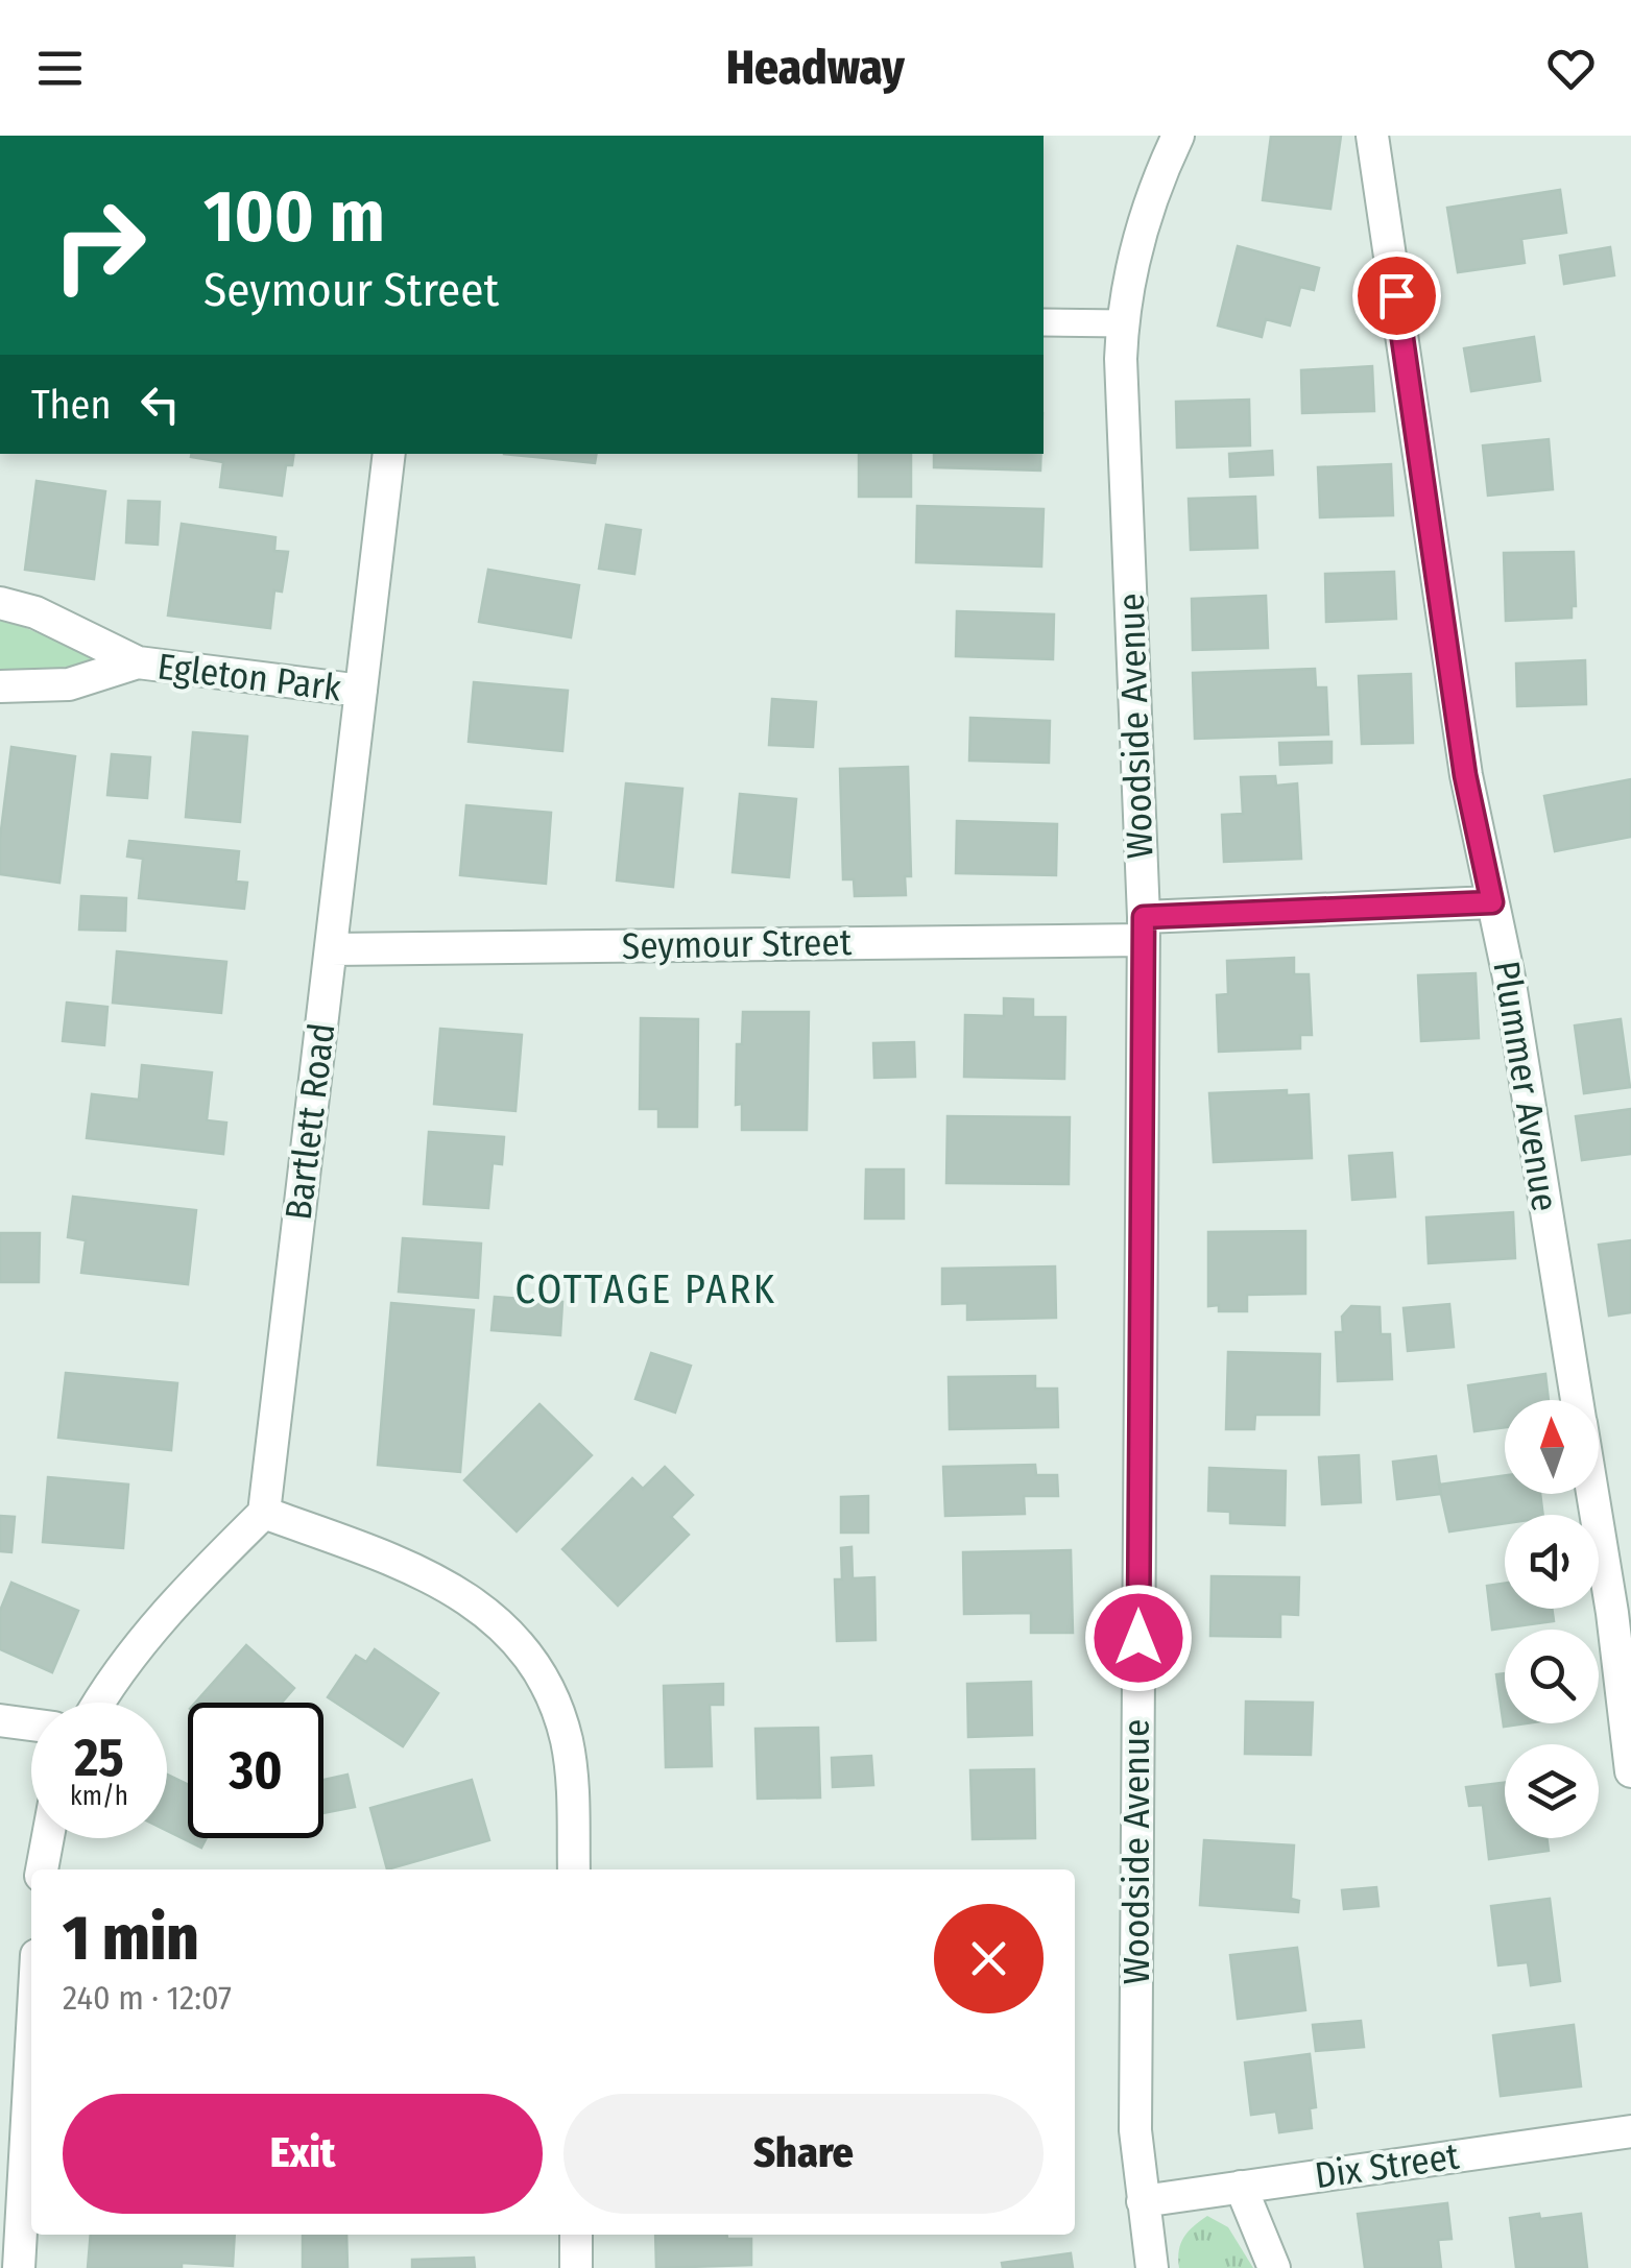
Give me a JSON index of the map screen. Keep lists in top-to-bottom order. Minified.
{"streets":{"street":["Egleton Park","Woodside Avenue","Seymour Street","Plummer Avenue","Bartlett Road","Dix Street"]},"crossings":[["Egleton Park","Bartlett Road"],["Woodside Avenue","Seymour Street"],["Woodside Avenue","Dix Street"],["Seymour Street","Plummer Avenue"],["Seymour Street","Bartlett Road"]],"districts":["COTTAGE PARK"],"north":"top","page":{"header":"Headway","turn":["100 m","Seymour Street"],"then":"Then","speed":"25 km/h","limit":"30","heading":["1 min","240 m · 12:07"],"buttons":["Exit","Share"]}}
